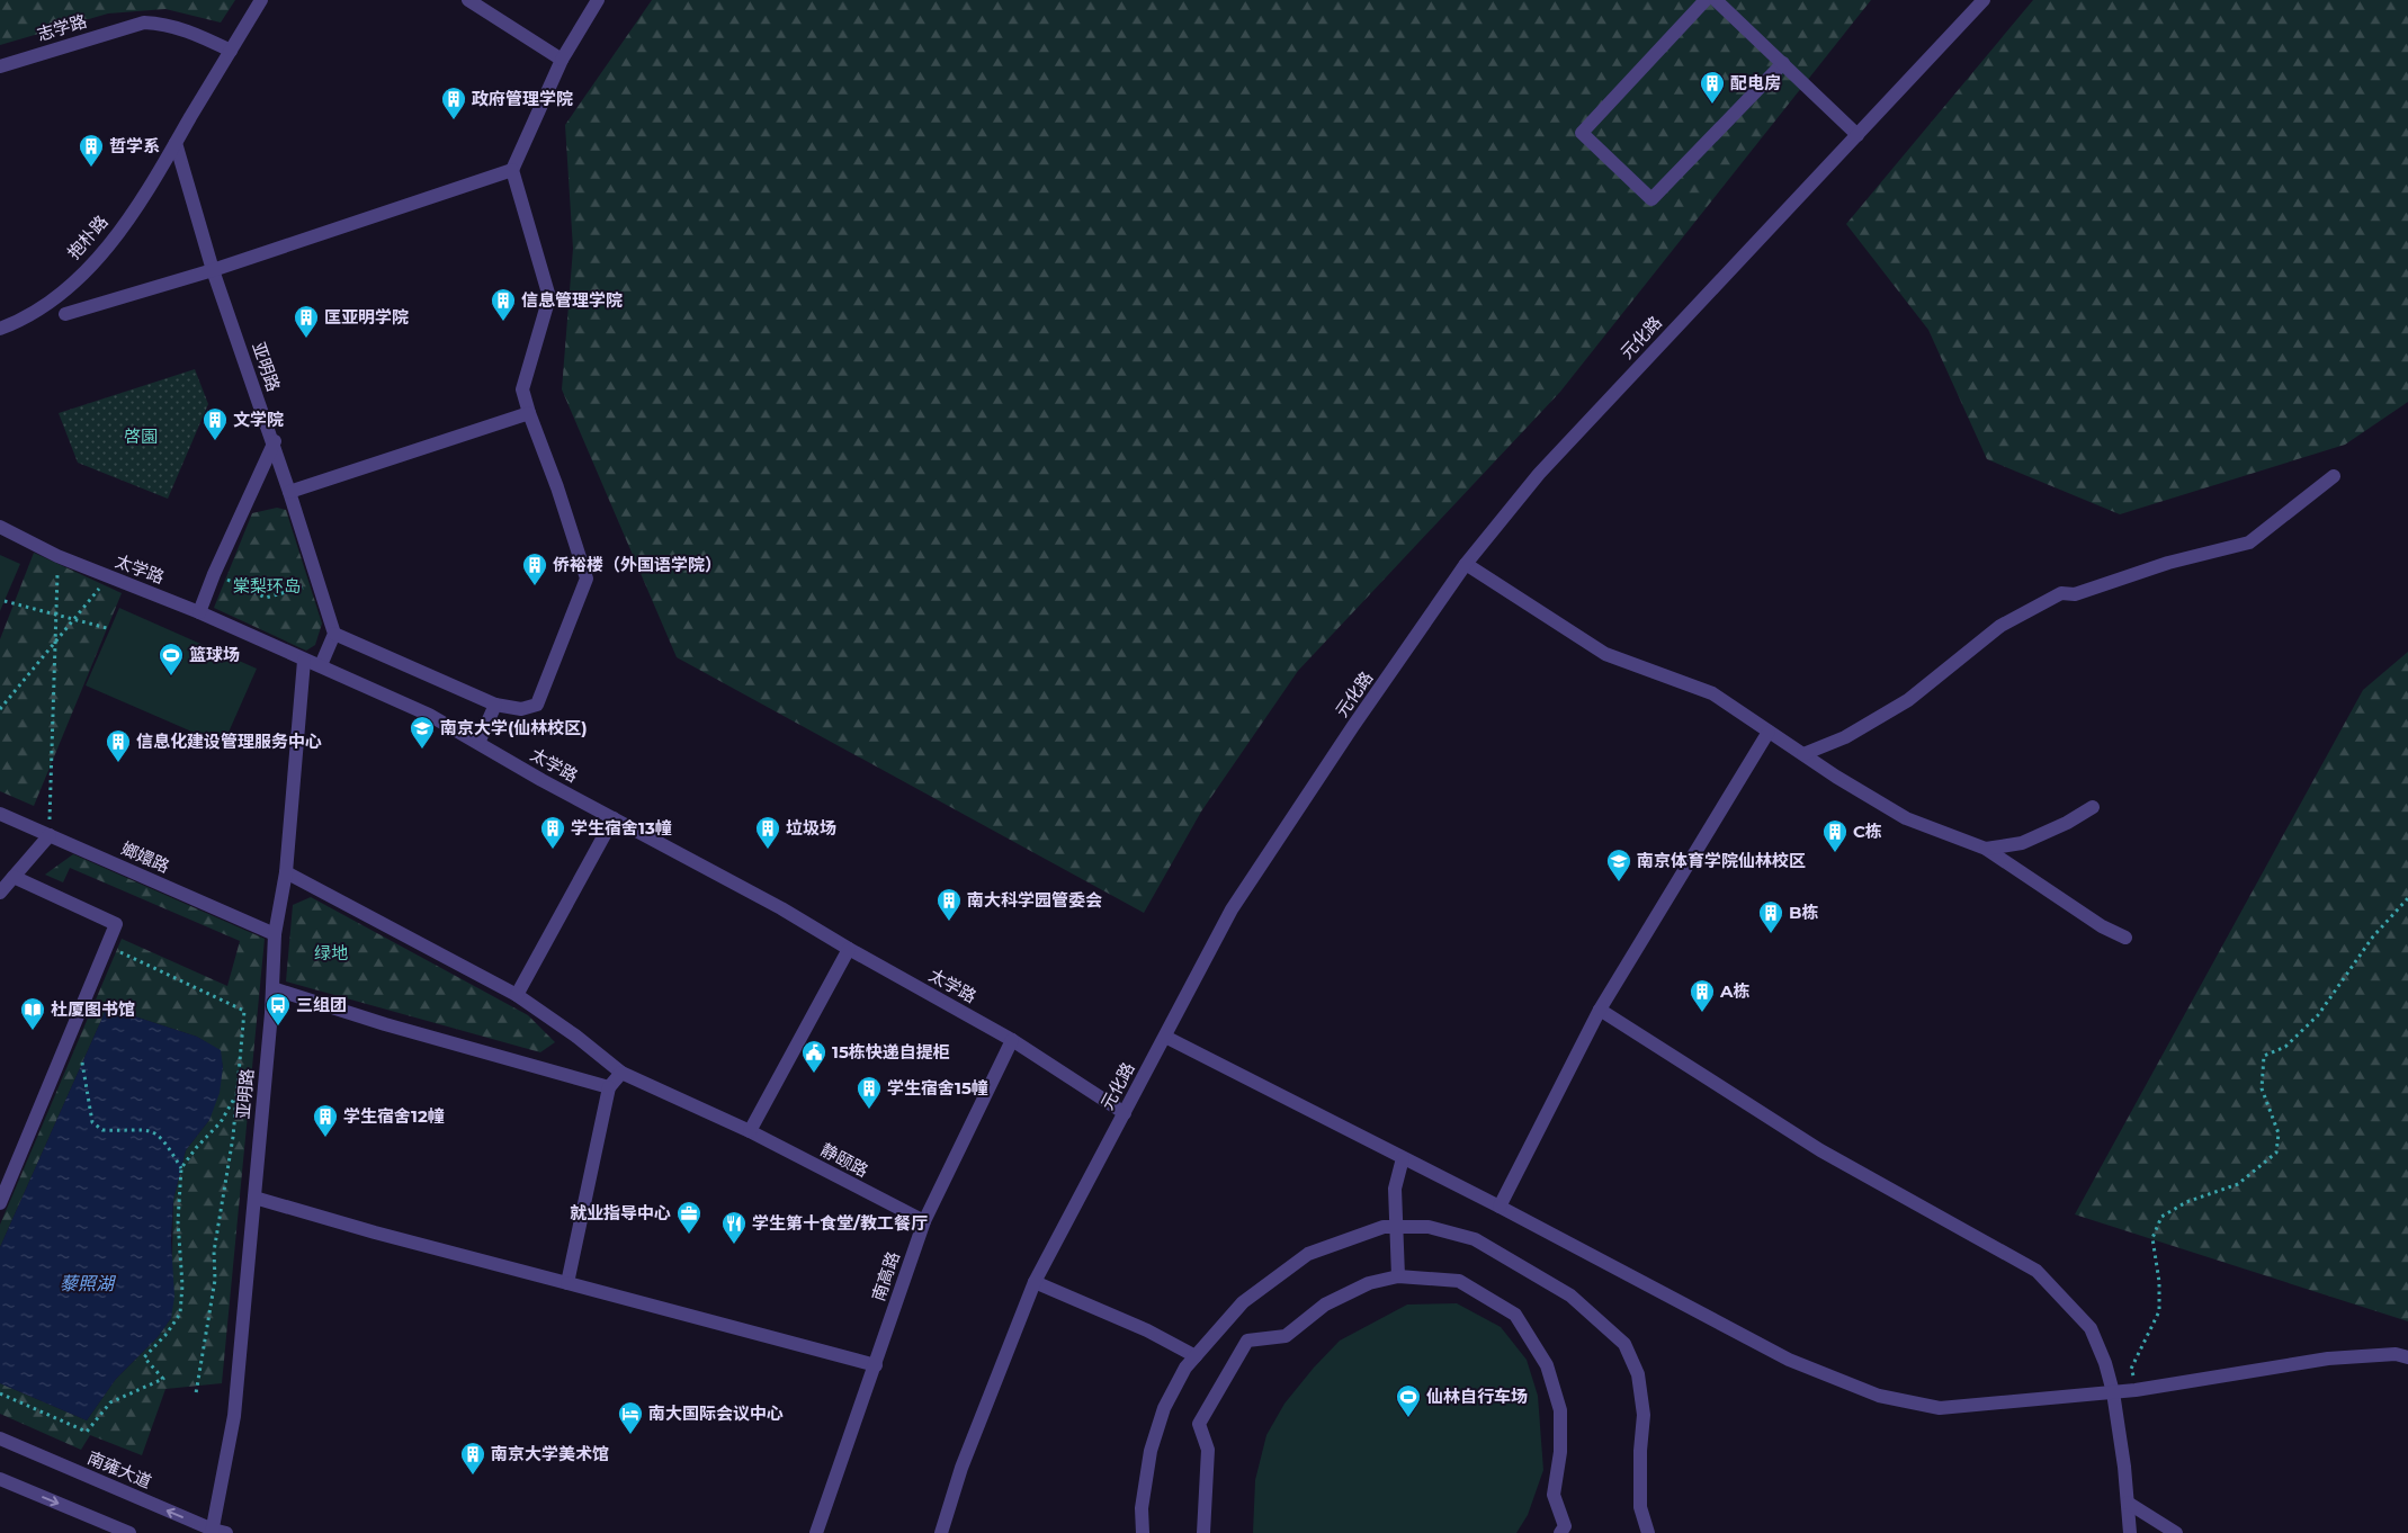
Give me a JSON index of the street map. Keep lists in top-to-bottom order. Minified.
{"streets":{"street":["志学路","抱朴路","元化路","亚明路","太学路","嫏嬛路","静颐路","南高路","南雍大道"]},"crossings":[["志学路","抱朴路"],["抱朴路","亚明路"],["元化路","太学路"],["亚明路","太学路"],["亚明路","嫏嬛路"],["亚明路","静颐路"],["亚明路","南雍大道"],["太学路","南高路"],["静颐路","南高路"]],"water":["藜照湖"],"parks":["啓園","棠梨环岛","绿地"],"places":{"building":["配电房","政府管理学院","哲学系","信息管理学院","匡亚明学院","文学院","侨裕楼（外国语学院）","信息化建设管理服务中心","学生宿舍13幢","垃圾场","C栋","南大科学园管委会","B栋","A栋","学生宿舍15幢","学生宿舍12幢","南京大学美术馆"],"sports":["篮球场","仙林自行车场"],"school or university":["南京大学(仙林校区)","南京体育学院仙林校区"],"bus stop":["三组团"],"library":["杜厦图书馆"],"public building":["15栋快递自提柜"],"office":["就业指导中心"],"restaurant":["学生第十食堂/教工餐厅"],"hotel":["南大国际会议中心"]}}
